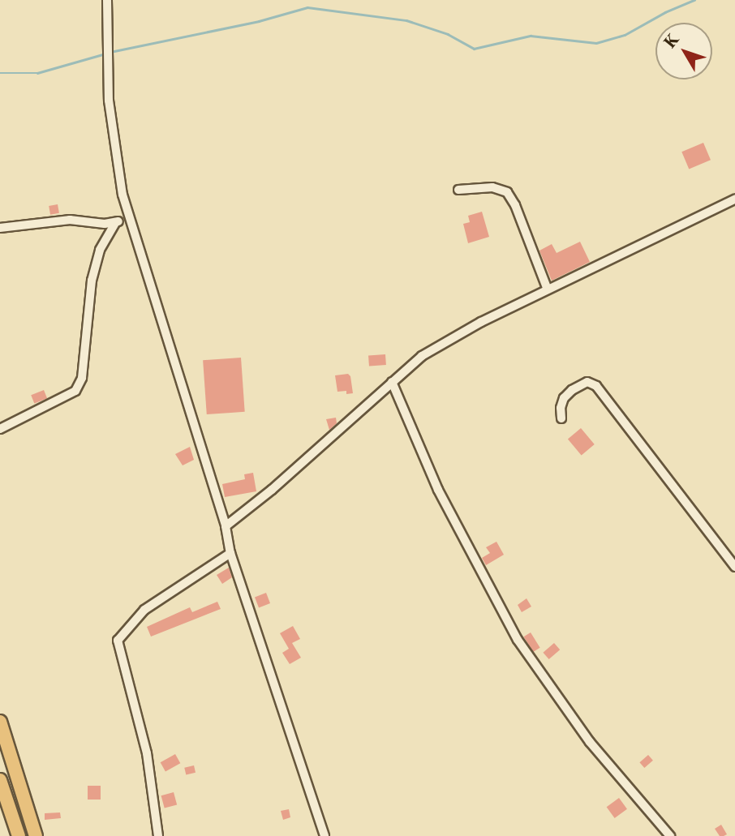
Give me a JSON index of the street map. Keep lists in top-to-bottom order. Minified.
{"north":"top left"}
